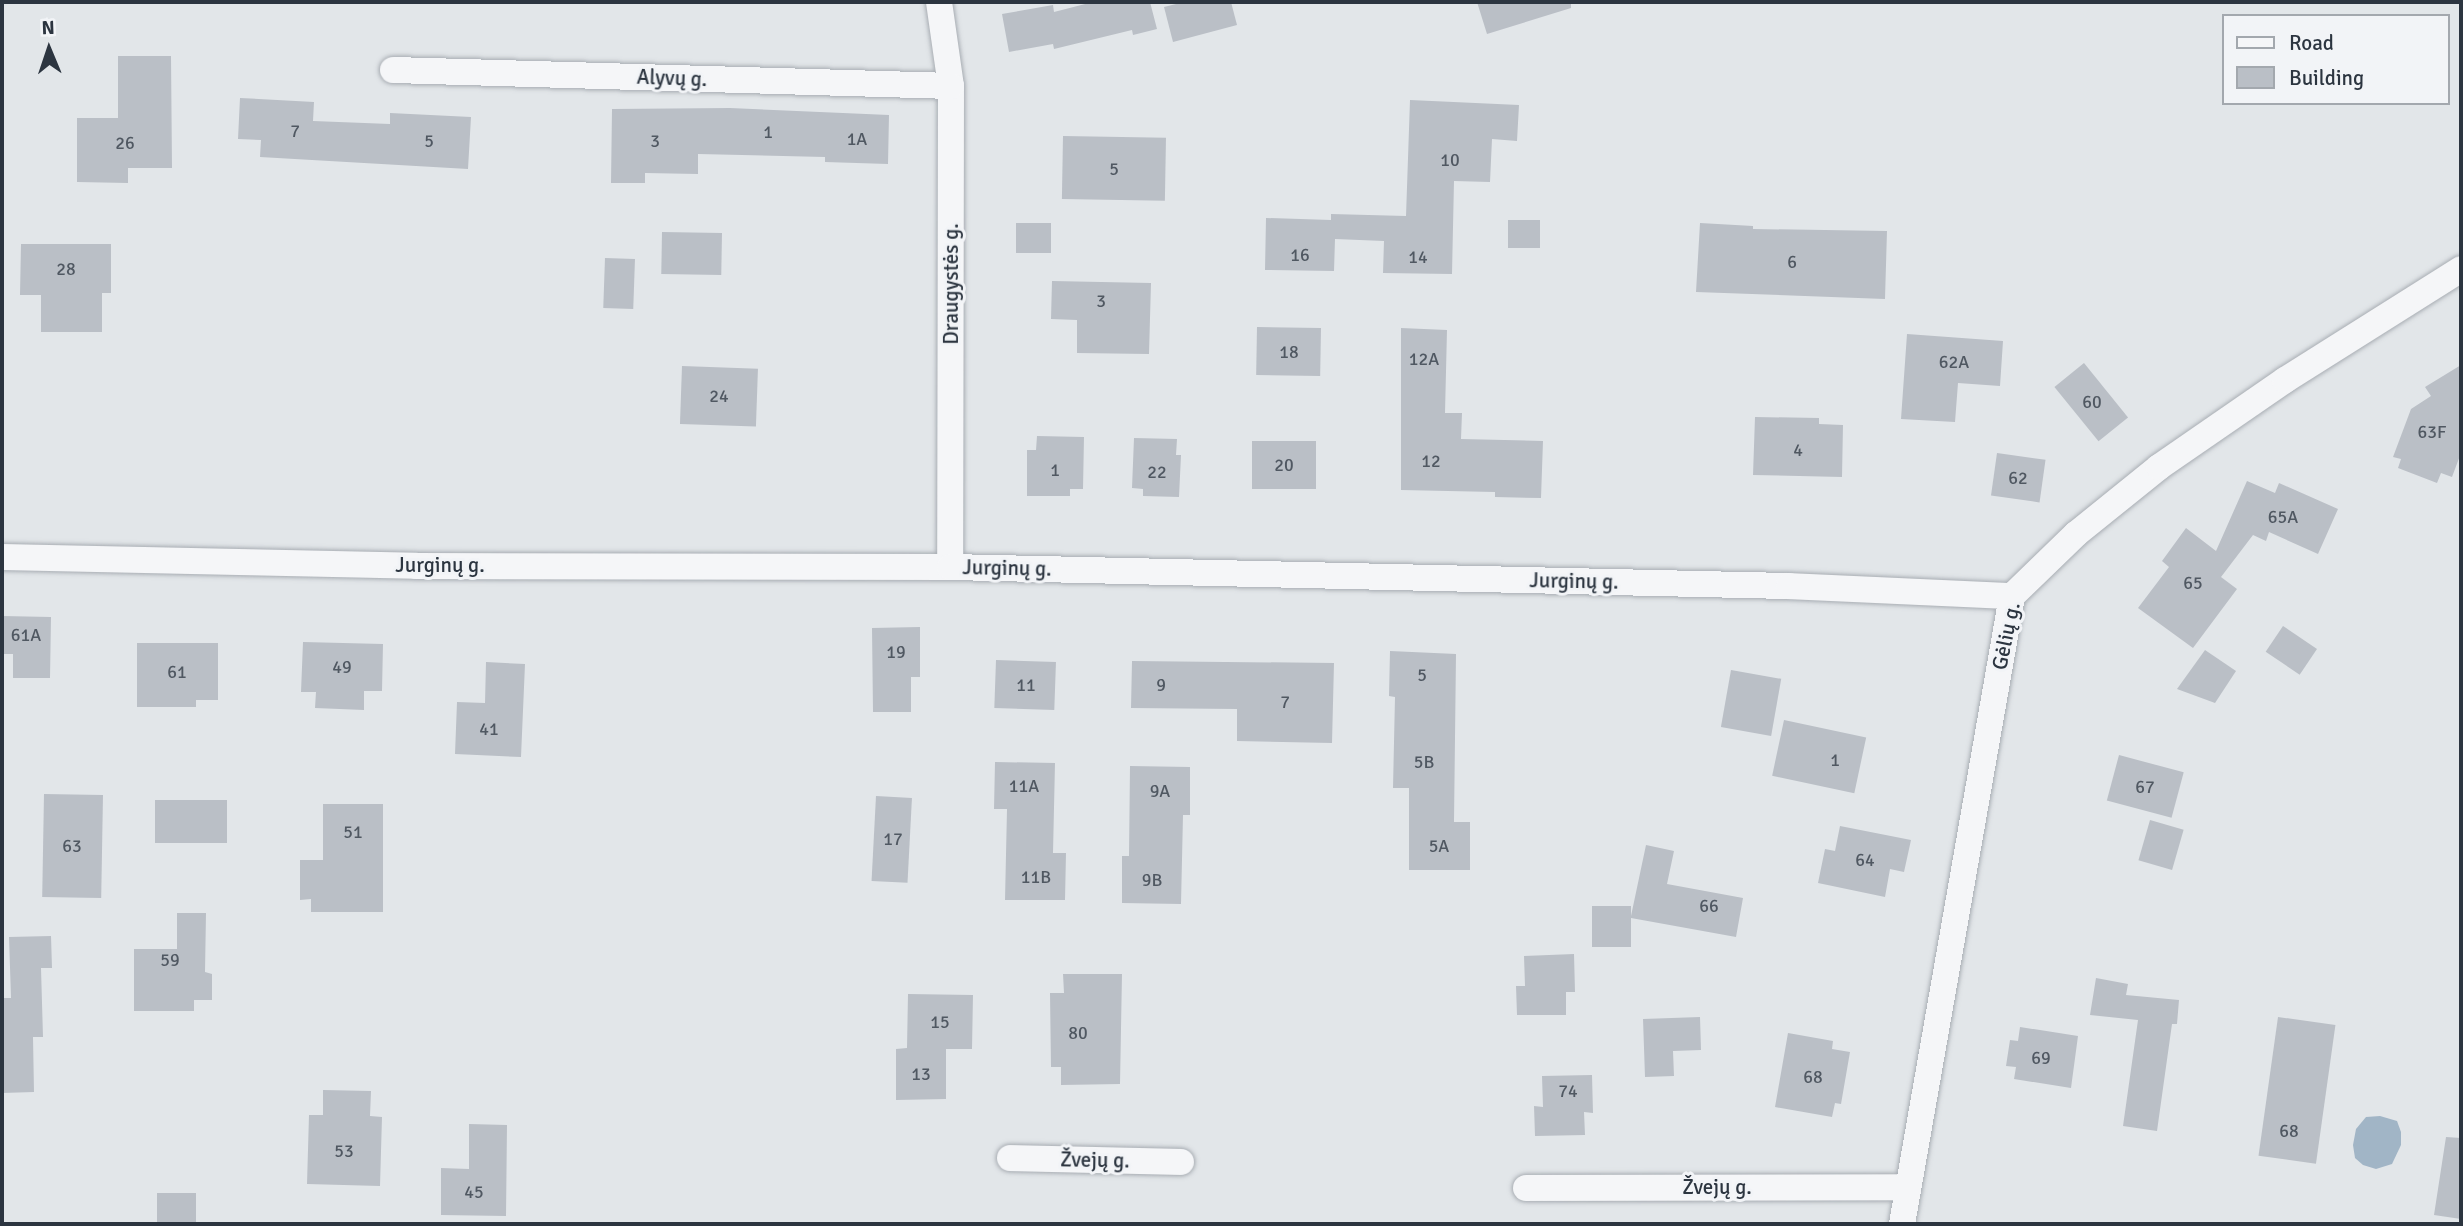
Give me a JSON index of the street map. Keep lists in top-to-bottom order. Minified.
{"streets":{"street":["Alyvų g.","Draugystės g.","Jurginų g.","Gėlių g.","Žvejų g."]},"crossings":[["Alyvų g.","Draugystės g."],["Draugystės g.","Jurginų g."],["Jurginų g.","Gėlių g."],["Gėlių g.","Žvejų g."]],"house_numbers":["7","1","1A","5","3","26","10","5","16","14","6","28","3","18","12A","62A","24","60","63F","4","12","20","1","22","62","65A","65","61A","19","49","61","5","11","9","7","41","1","5B","11A","67","9A","51","17","63","5A","64","11B","9B","66","59","15","80","69","13","68","74","68","53","45"],"legend":["Road","Building"],"north":"top"}
